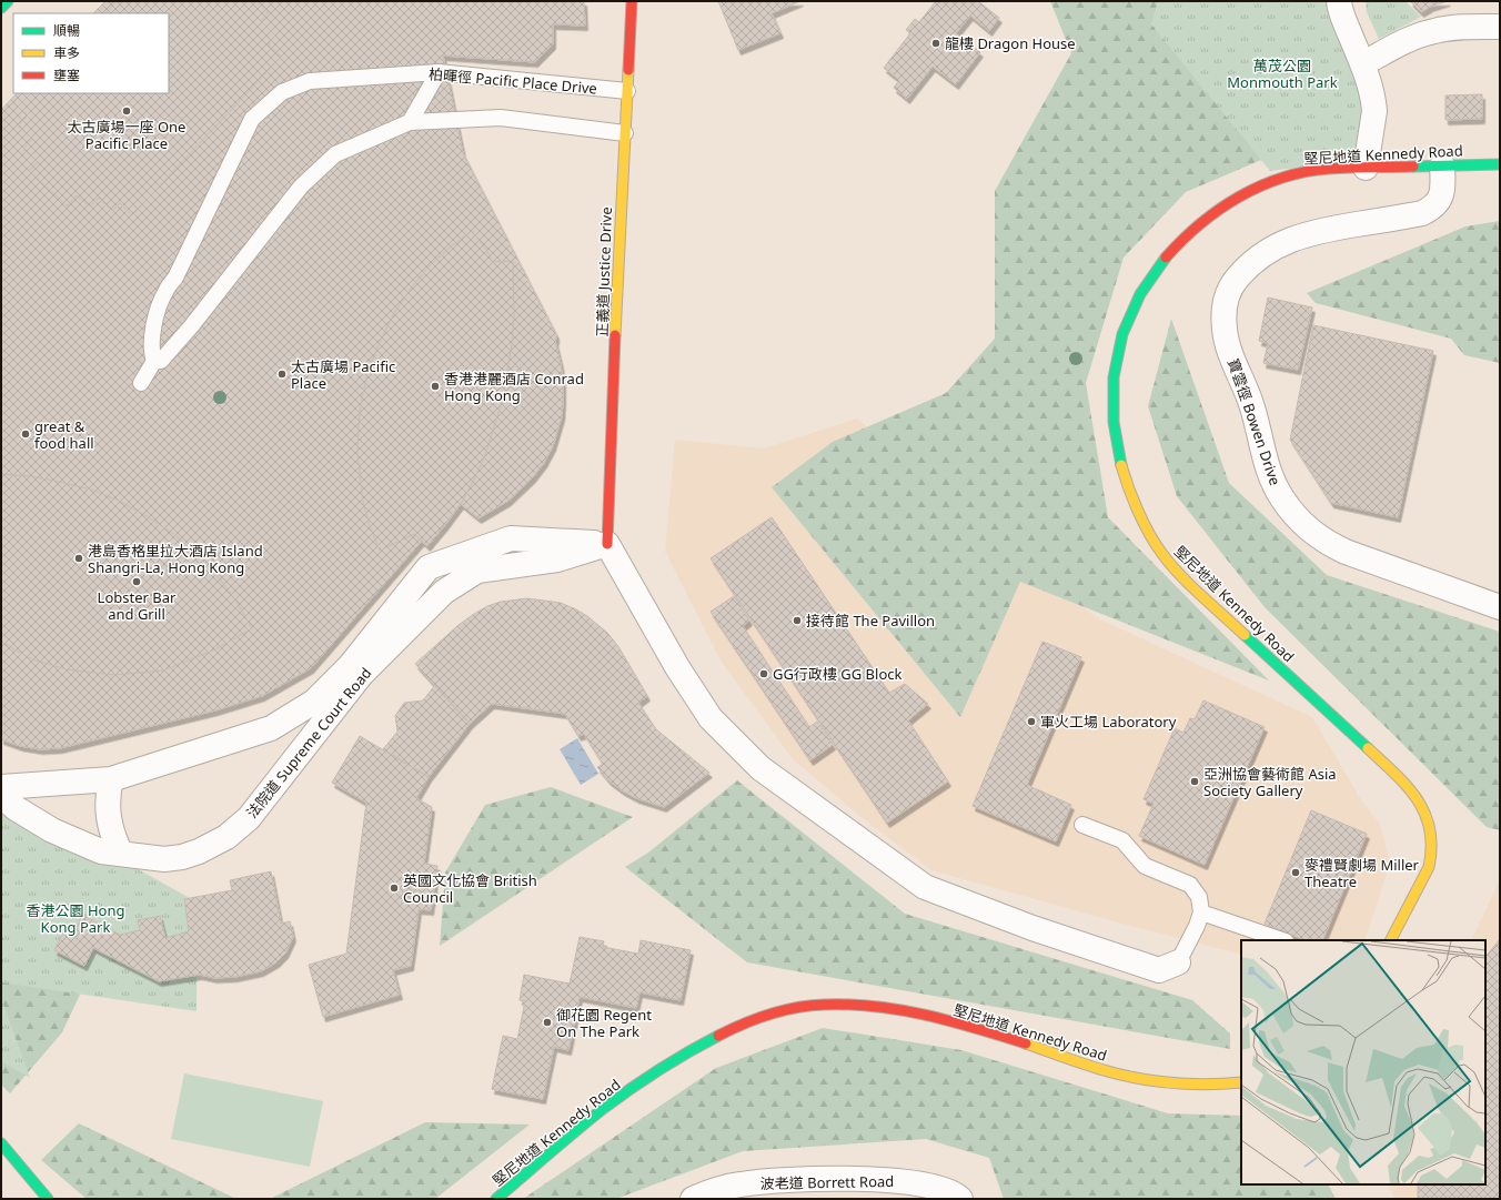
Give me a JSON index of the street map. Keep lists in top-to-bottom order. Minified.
{"streets":{"street":["堅尼地道 Kennedy Road","正義道 Justice Drive","寶雲徑 Bowen Drive","法院道 Supreme Court Road","波老道 Borrett Road"],"lane":["柏暉徑 Pacific Place Drive"]},"crossings":[["柏暉徑 Pacific Place Drive","正義道 Justice Drive"],["堅尼地道 Kennedy Road","寶雲徑 Bowen Drive"],["正義道 Justice Drive","法院道 Supreme Court Road"]],"parks":["萬茂公園 Monmouth Park","香港公園 Hong Kong Park"],"places":["龍樓 Dragon House","太古廣場一座 One Pacific Place","太古廣場 Pacific Place","香港港麗酒店 Conrad Hong Kong","great & food hall","港島香格里拉大酒店 Island Shangri-La, Hong Kong","Lobster Bar and Grill","接待館 The Pavillon","GG行政樓 GG Block","軍火工場 Laboratory","亞洲協會藝術館 Asia Society Gallery","麥禮賢劇場 Miller Theatre","英國文化協會 British Council","御花園 Regent On The Park"],"legend":["順暢","車多","壅塞"]}
